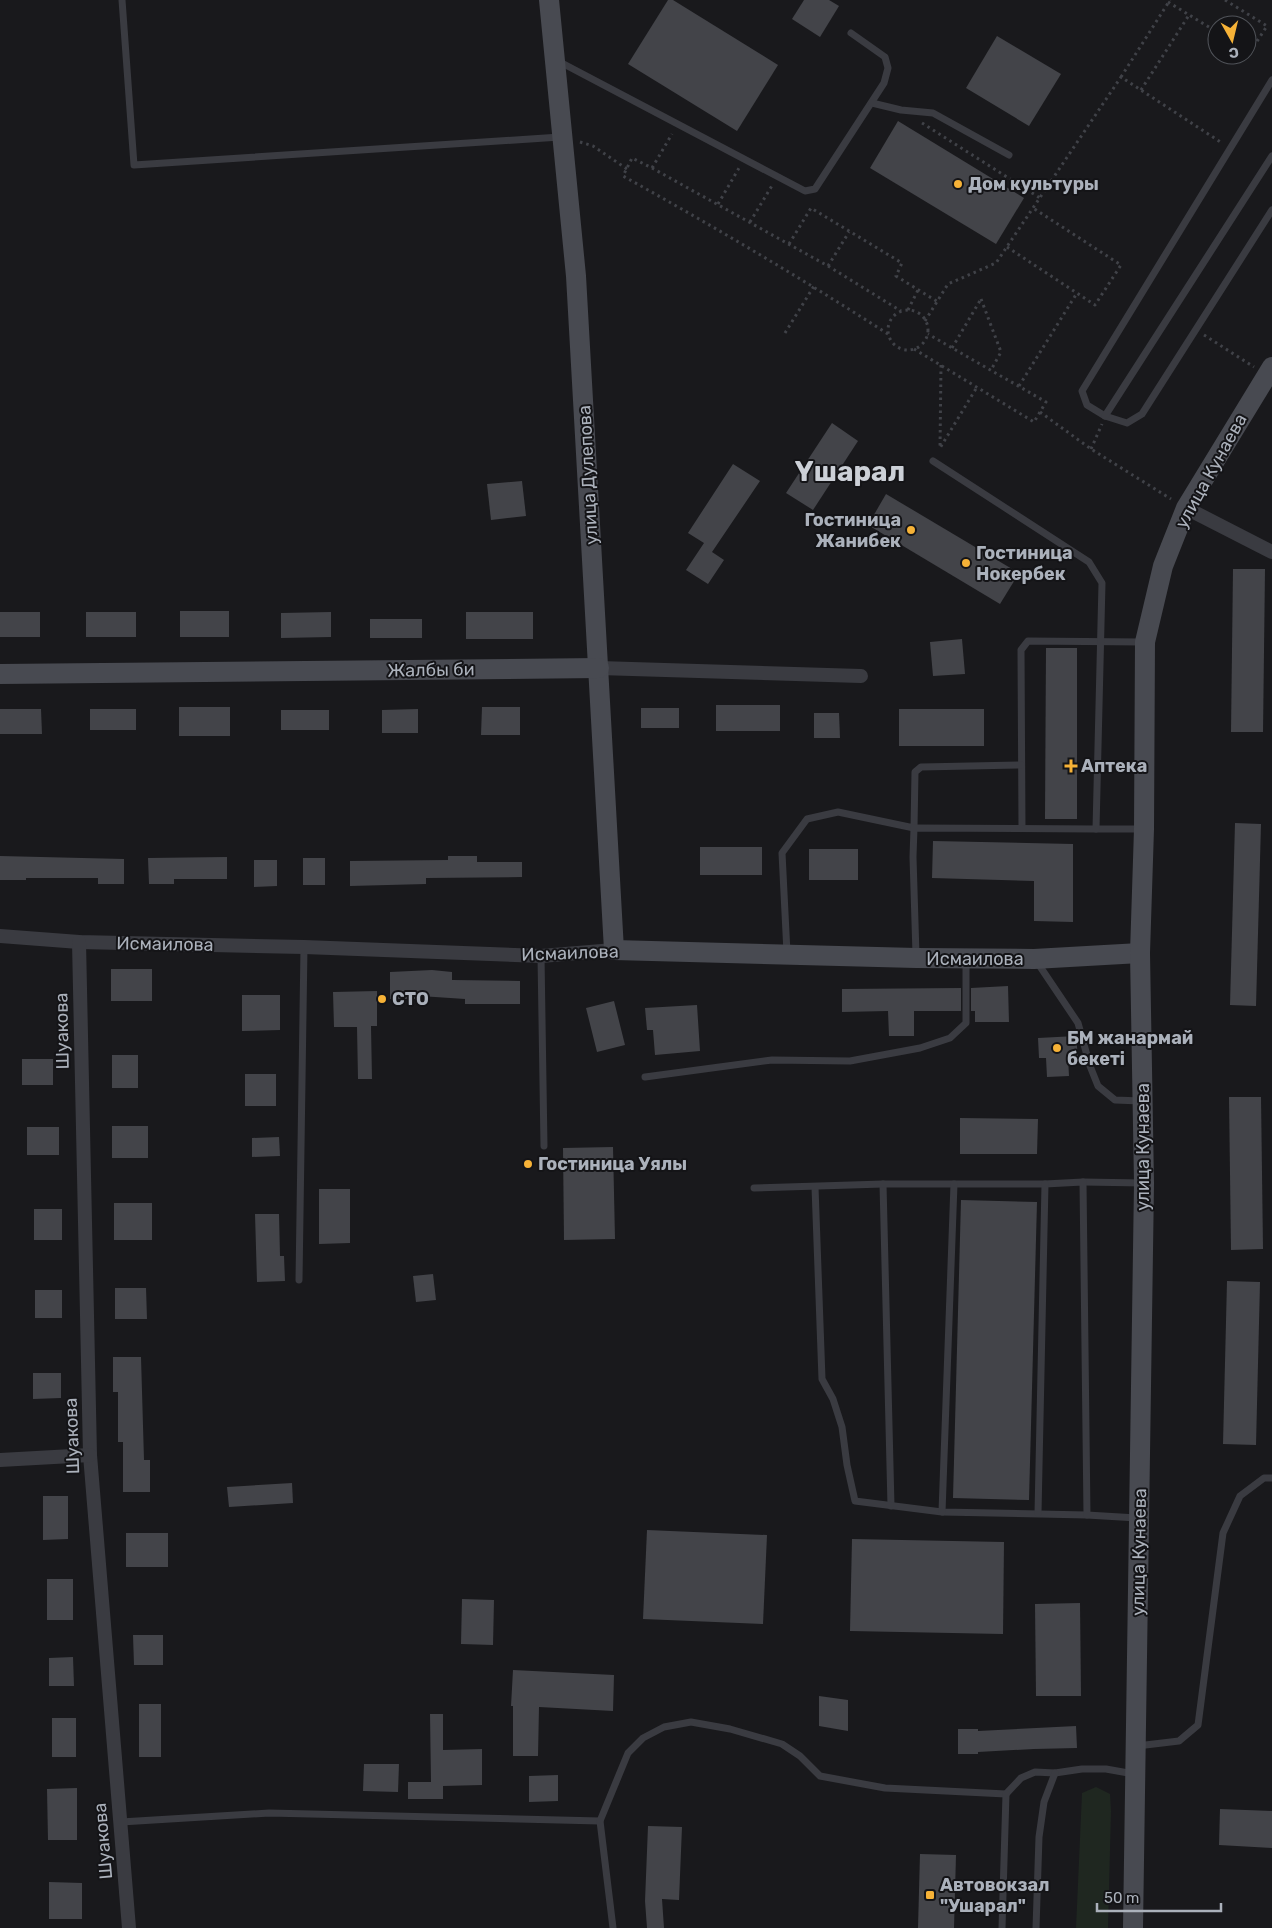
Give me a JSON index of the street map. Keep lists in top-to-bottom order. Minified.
{"streets":{"street":["улица Кунаева","улица Дулепова","Жалбы би","Исмаилова","Шуакова"]},"crossings":[["улица Кунаева","Исмаилова"],["улица Дулепова","Жалбы би"],["улица Дулепова","Исмаилова"],["Исмаилова","Шуакова"]],"districts":["Үшарал"],"places":{"other":["Дом культуры","Гостиница Жанибек","Гостиница Нокербек","СТО","БМ жанармай бекеті","Гостиница Уялы"],"health":["Аптека"],"transit":["Автовокзал \"Ушарал\""]},"scale_bar":"50 m","north":"bottom"}
